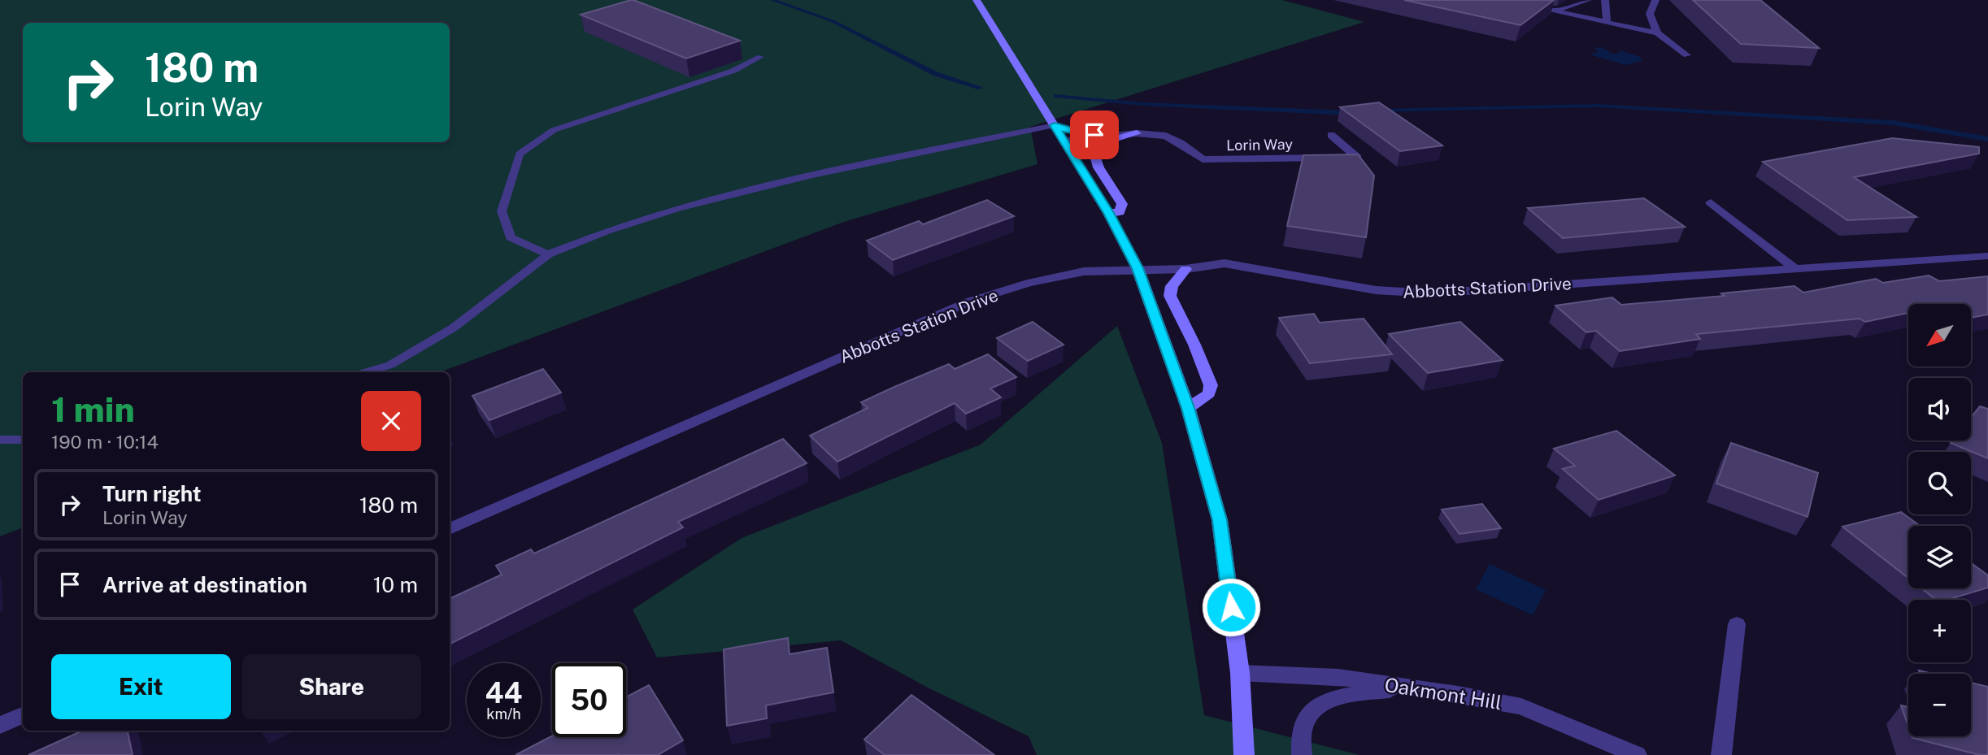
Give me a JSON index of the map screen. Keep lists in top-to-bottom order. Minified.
{"streets":{"street":["Lorin Way","Abbotts Station Drive","Oakmont Hill"]},"north":"bottom left","page":{"turn":["180 m","Lorin Way"],"map_buttons":["+","−"],"heading":["1 min","190 m · 10:14"],"list":[{"name":"Turn right","note":"Lorin Way","value":"180 m"},{"name":"Arrive at destination","value":"10 m"}],"buttons":["Exit","Share"],"speed":"44 km/h","limit":"50"}}
